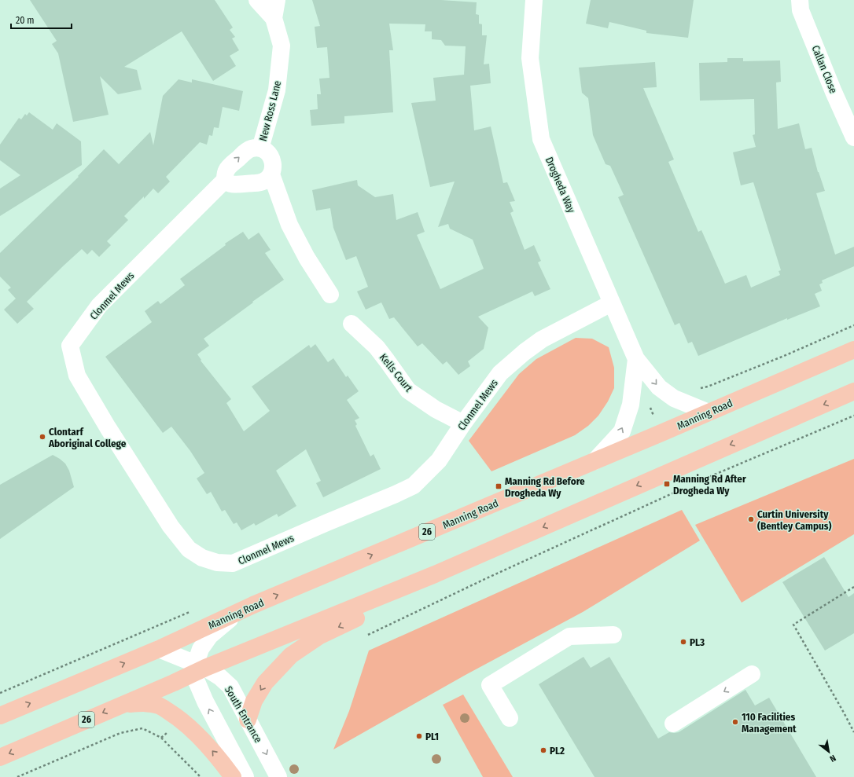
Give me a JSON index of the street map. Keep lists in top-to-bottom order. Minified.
{"streets":{"main road":["Manning Road","26"],"street":["Callan Close","New Ross Lane","Drogheda Way","Clonmel Mews","Kells Court","South Entrance"]},"crossings":[["New Ross Lane","Clonmel Mews"],["Drogheda Way","Clonmel Mews"],["Drogheda Way","Manning Road"],["Clonmel Mews","Kells Court"],["Manning Road","South Entrance"],["26","South Entrance"]],"places":{"other":["Clontarf Aboriginal College","Curtin University (Bentley Campus)","PL3","110 Facilities Management","PL1","PL2"],"transit":["Manning Rd After Drogheda Wy","Manning Rd Before Drogheda Wy"]},"scale_bar":"20 m","north":"bottom right"}
